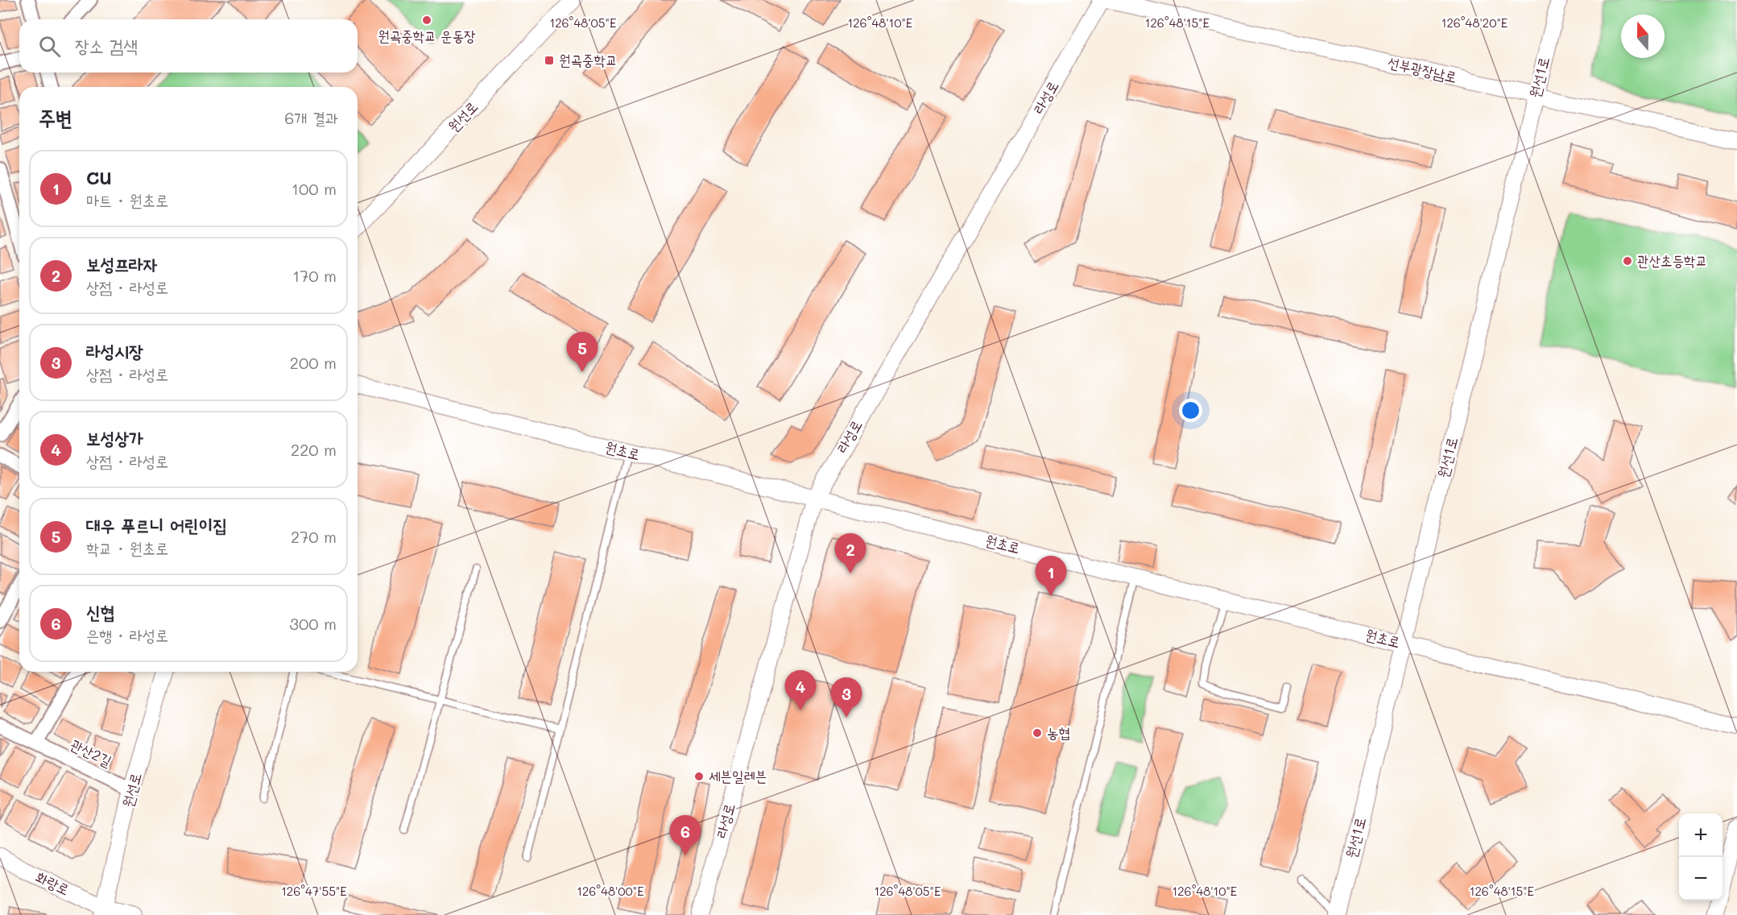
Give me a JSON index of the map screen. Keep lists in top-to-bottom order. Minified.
{"streets":{"street":["선부광장남로","원선1로","라성로","원선로","원초로","관산2길","화랑로"]},"crossings":[["선부광장남로","원선1로"],["원선1로","원초로"],["라성로","원초로"],["원선로","관산2길"],["원선로","화랑로"]],"places":{"other":["원곡중학교 운동장","관산초등학교","농협","세븐일레븐"],"transit":["원곡중학교"]},"north":"top","page":{"search":"장소 검색","heading":["주변","6개 결과"],"list":[{"mark":"1","name":"CU","note":"마트 · 원초로","value":"100 m"},{"mark":"2","name":"보성프라자","note":"상점 · 라성로","value":"170 m"},{"mark":"3","name":"라성시장","note":"상점 · 라성로","value":"200 m"},{"mark":"4","name":"보성상가","note":"상점 · 라성로","value":"220 m"},{"mark":"5","name":"대우 푸르니 어린이집","note":"학교 · 원초로","value":"270 m"},{"mark":"6","name":"신협","note":"은행 · 라성로","value":"300 m"}],"pins":["5","2","1","4","3","6"],"map_buttons":["+","−"]},"coordinates":["126°48'05\"E","126°48'10\"E","126°48'15\"E","126°48'20\"E","126°47'55\"E","126°48'00\"E"]}
